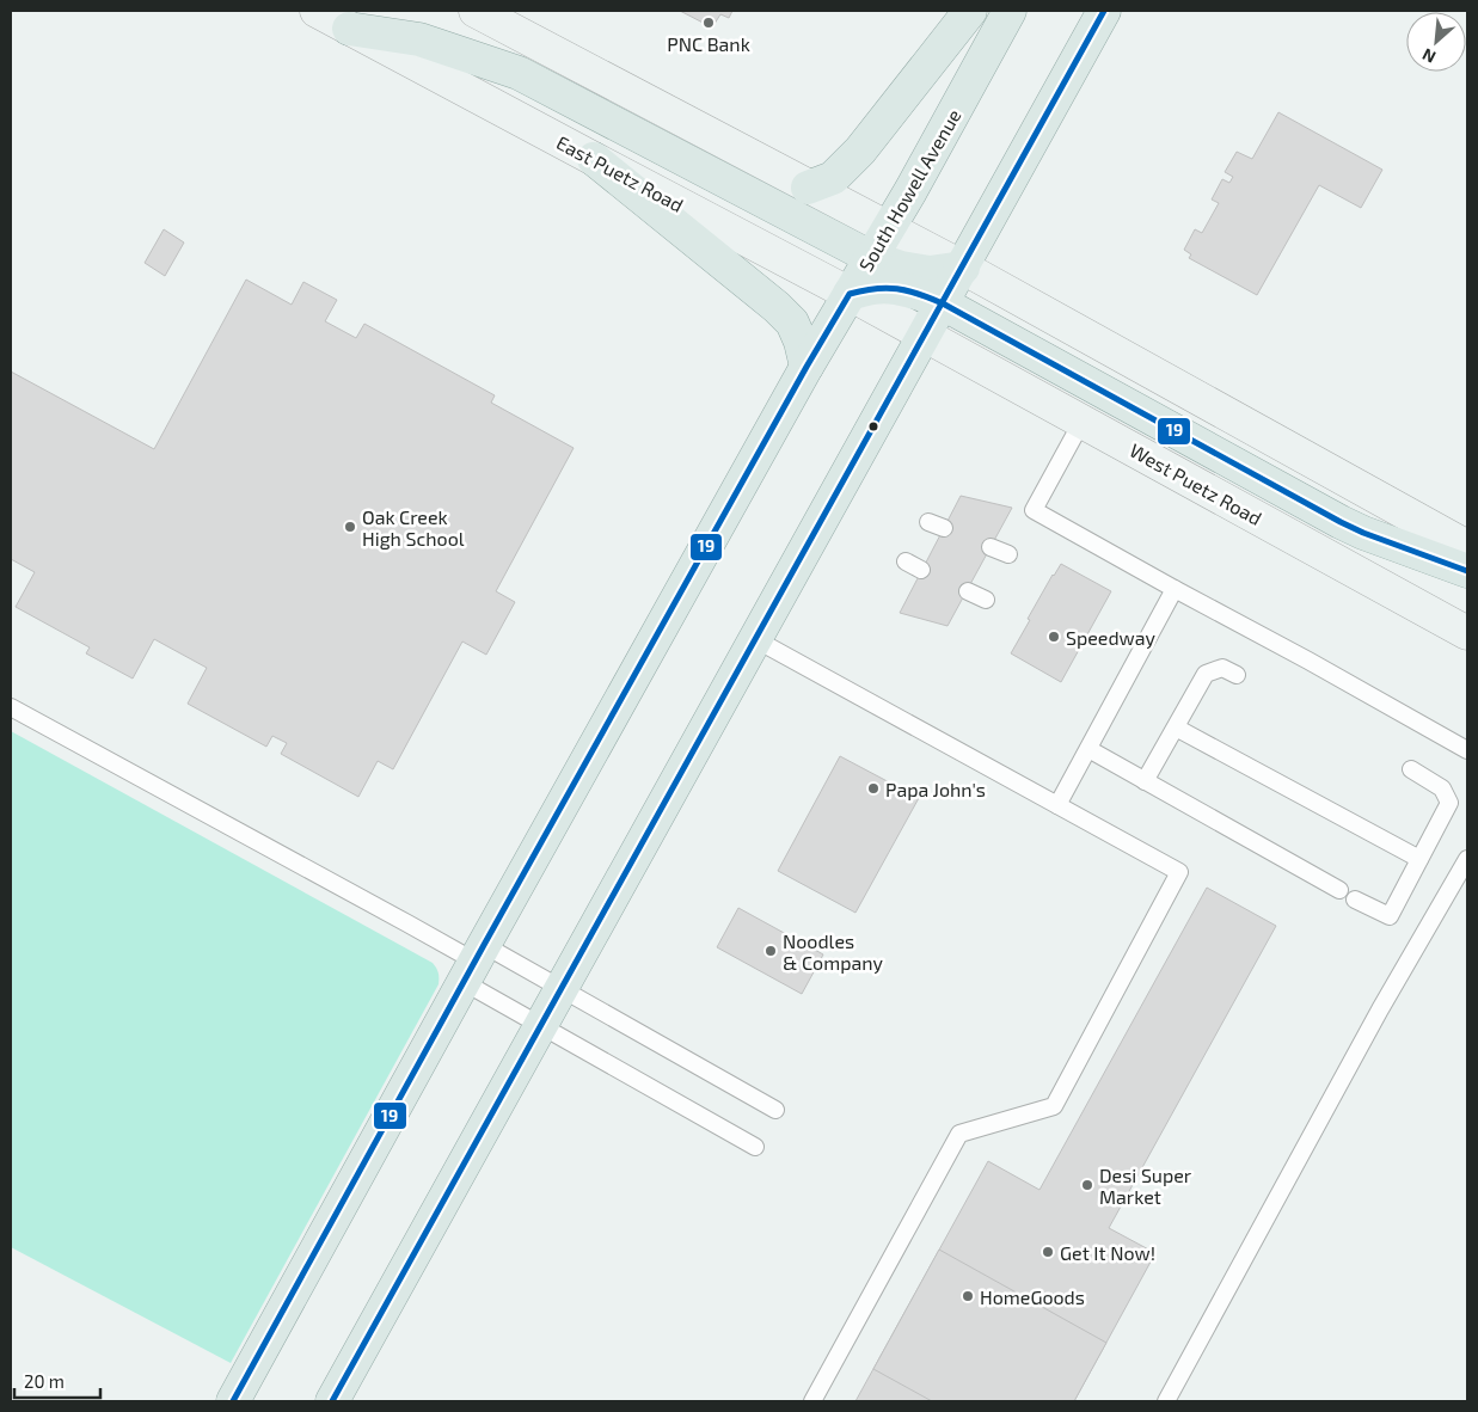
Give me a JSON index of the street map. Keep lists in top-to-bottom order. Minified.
{"streets":{"main road":["South Howell Avenue"],"street":["East Puetz Road","West Puetz Road"]},"crossings":[["East Puetz Road","South Howell Avenue"],["East Puetz Road","West Puetz Road"]],"places":["PNC Bank","Oak Creek High School","Speedway","Papa John's","Noodles & Company","Desi Super Market","Get It Now!","HomeGoods"],"lines":["transit line 19"],"scale_bar":"20 m","north":"bottom left"}
